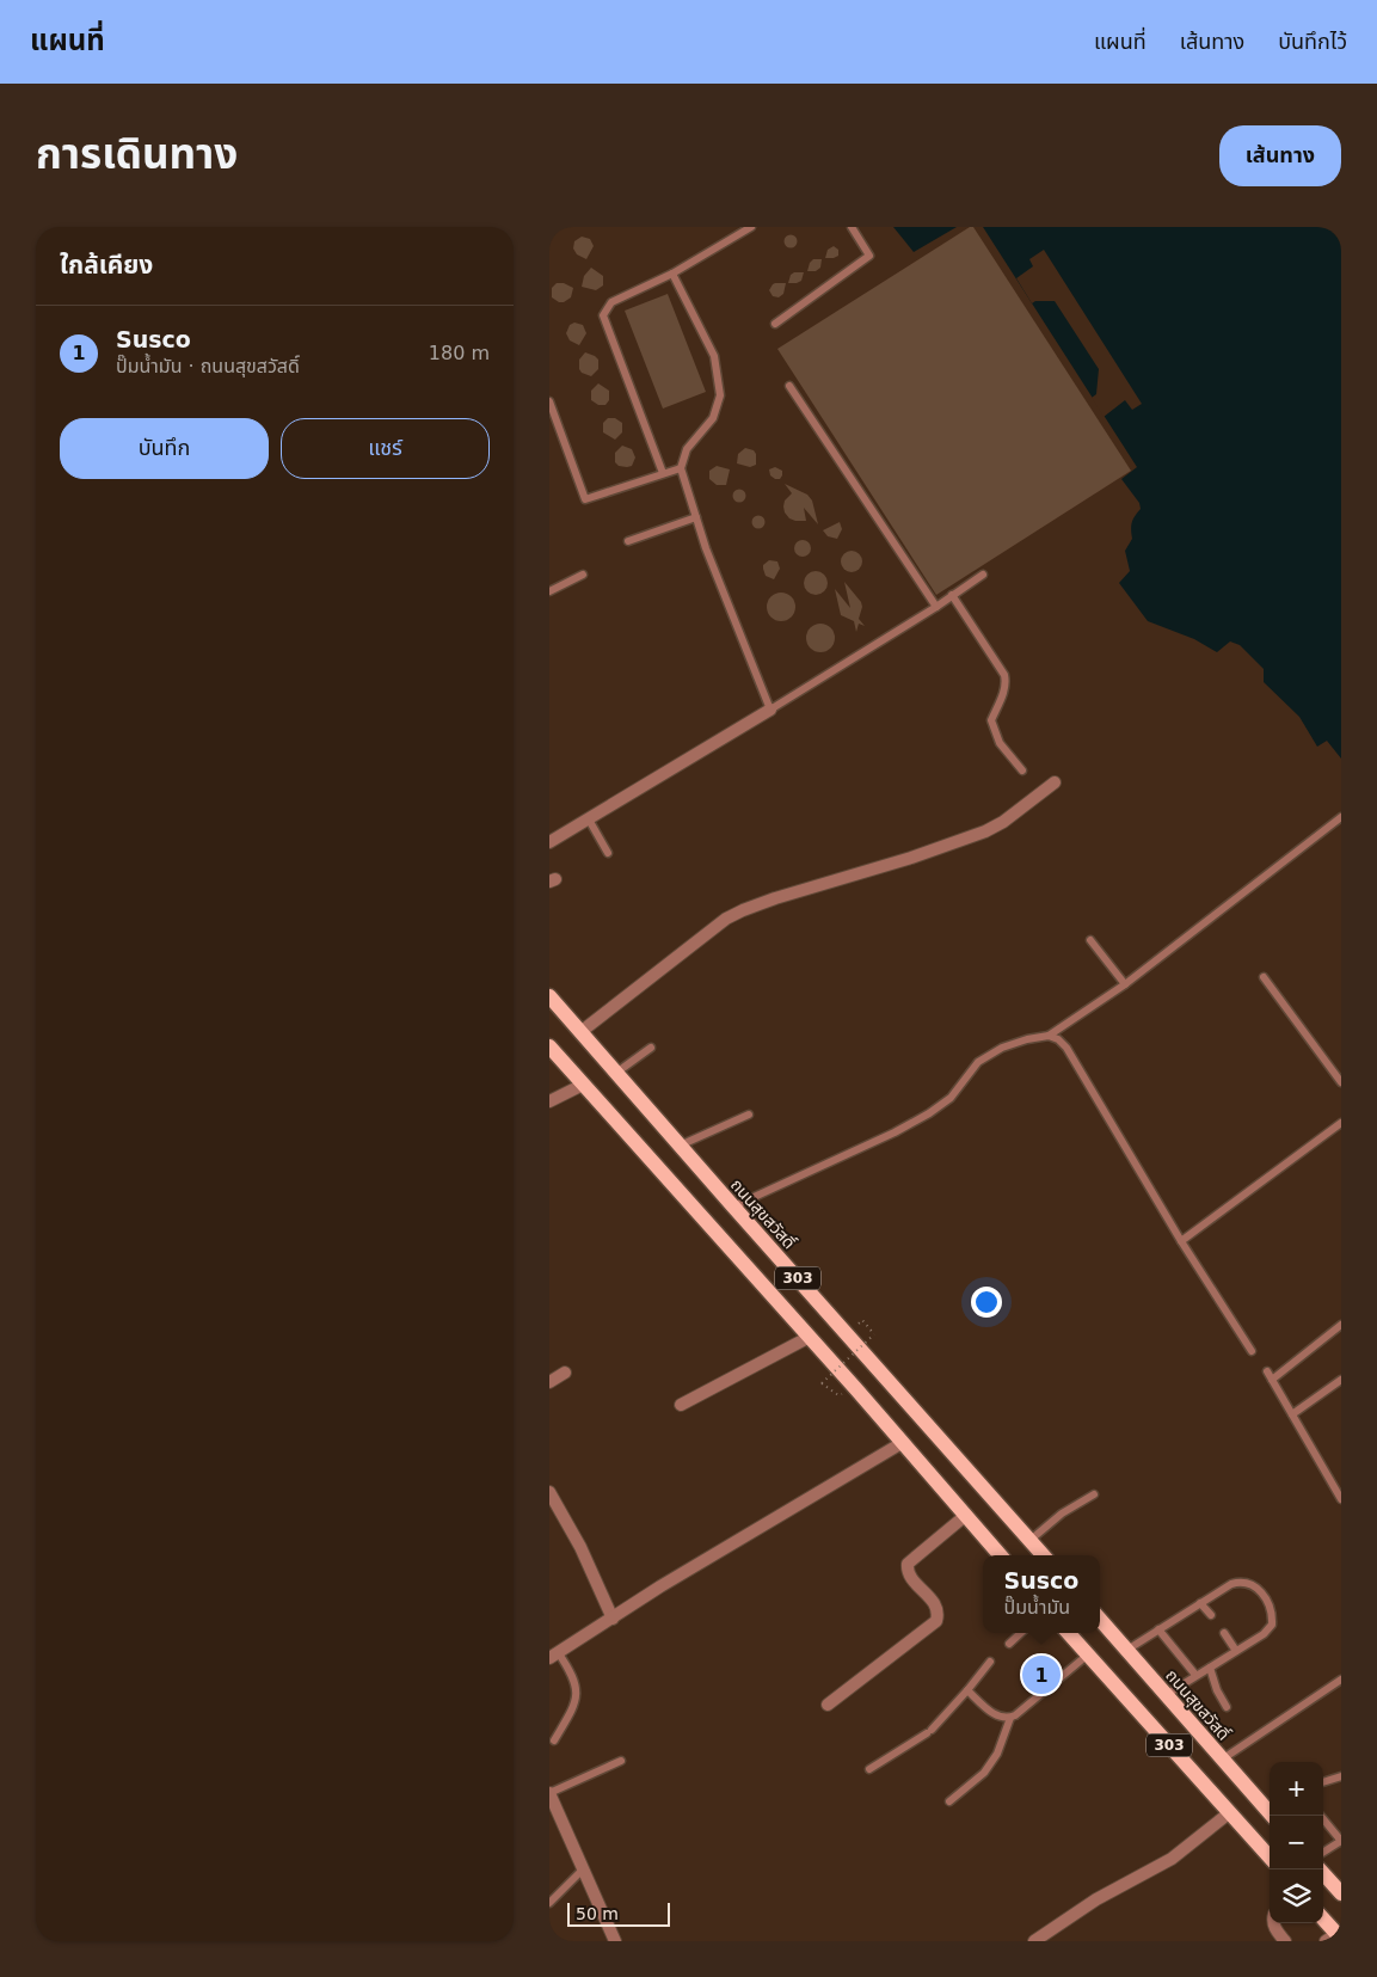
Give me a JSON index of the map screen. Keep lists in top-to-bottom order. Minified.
{"streets":{"main road":["ถนนสุขสวัสดิ์","303"]},"scale_bar":"50 m","page":{"header":"แผนที่","nav":["แผนที่","เส้นทาง","บันทึกไว้"],"title":"การเดินทาง","buttons":["เส้นทาง",["บันทึก","แชร์"]],"heading":"ใกล้เคียง","list":[{"mark":"1","name":"Susco","note":"ปั๊มน้ำมัน · ถนนสุขสวัสดิ์","value":"180 m"}],"popup":["Susco","ปั๊มน้ำมัน"],"pins":"1","map_buttons":["+","−"],"scale":"50 m"}}
